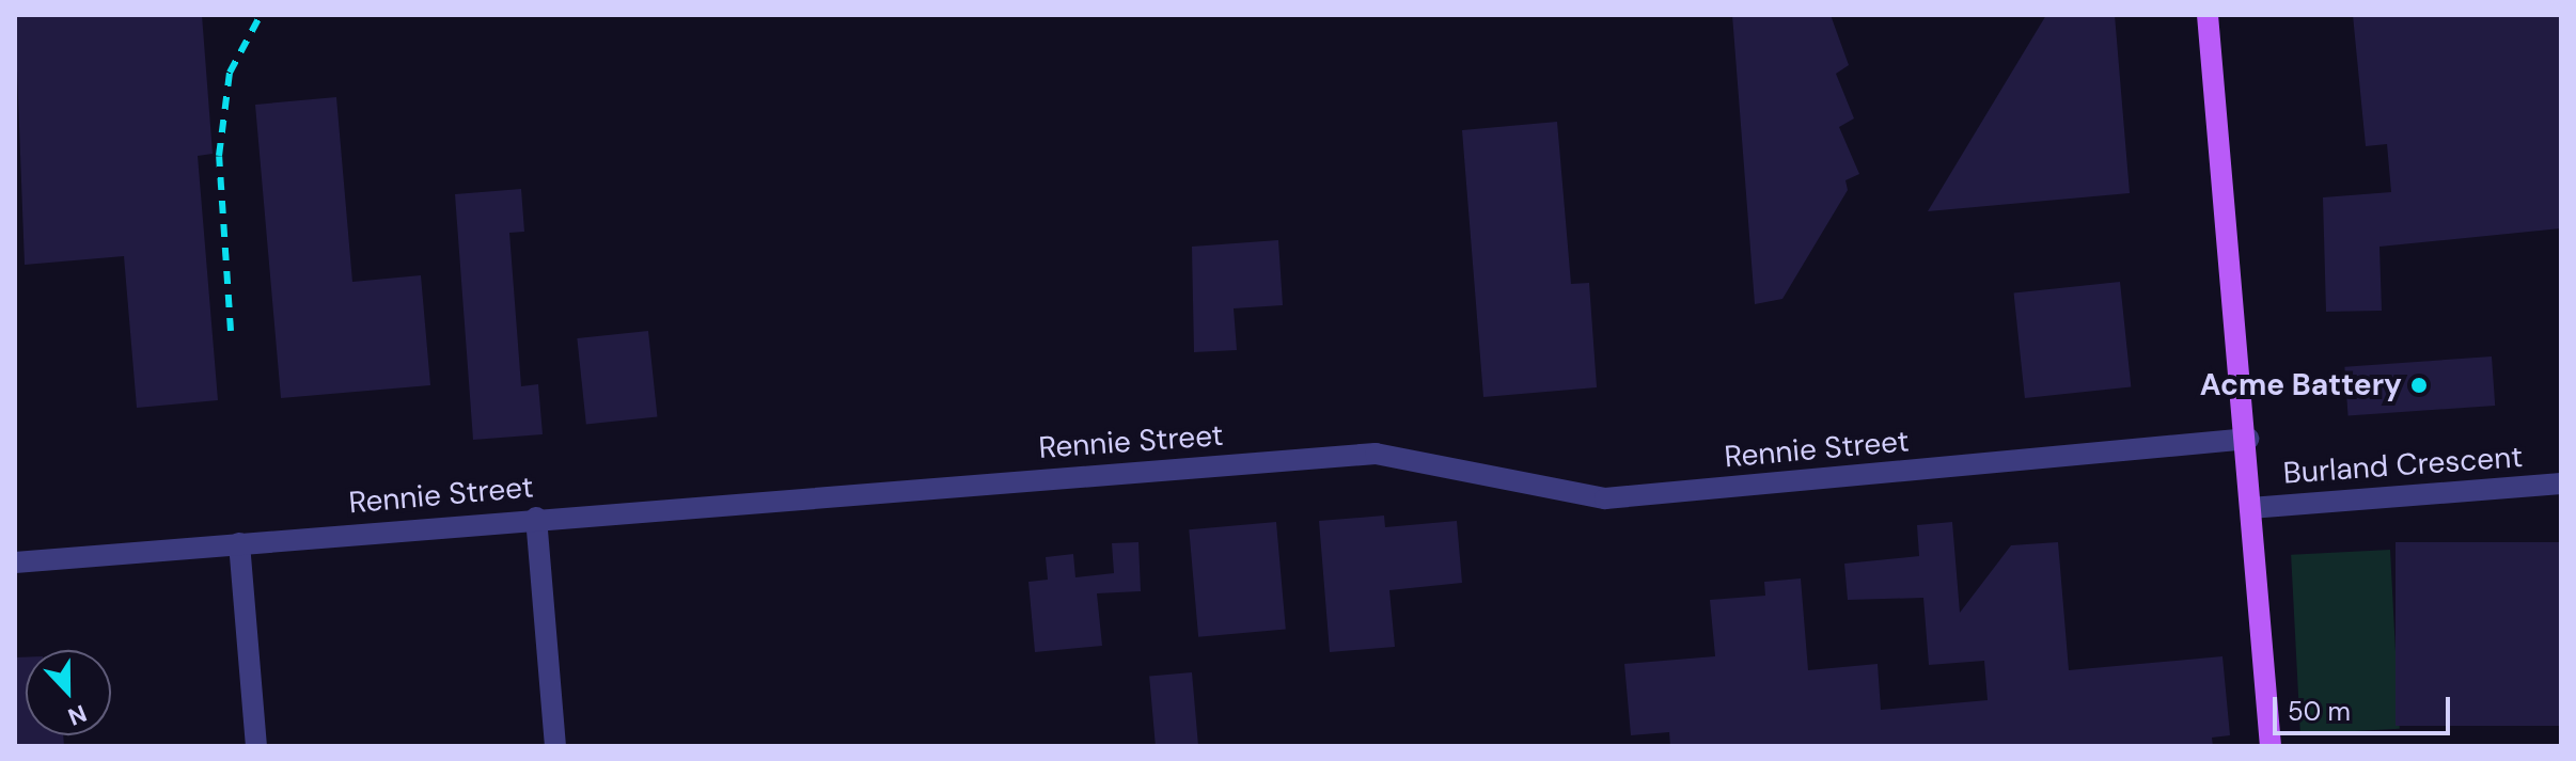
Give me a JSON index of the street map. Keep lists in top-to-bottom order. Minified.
{"streets":{"street":["Rennie Street","Burland Crescent"]},"places":["Acme Battery"],"scale_bar":"50 m","north":"bottom"}
